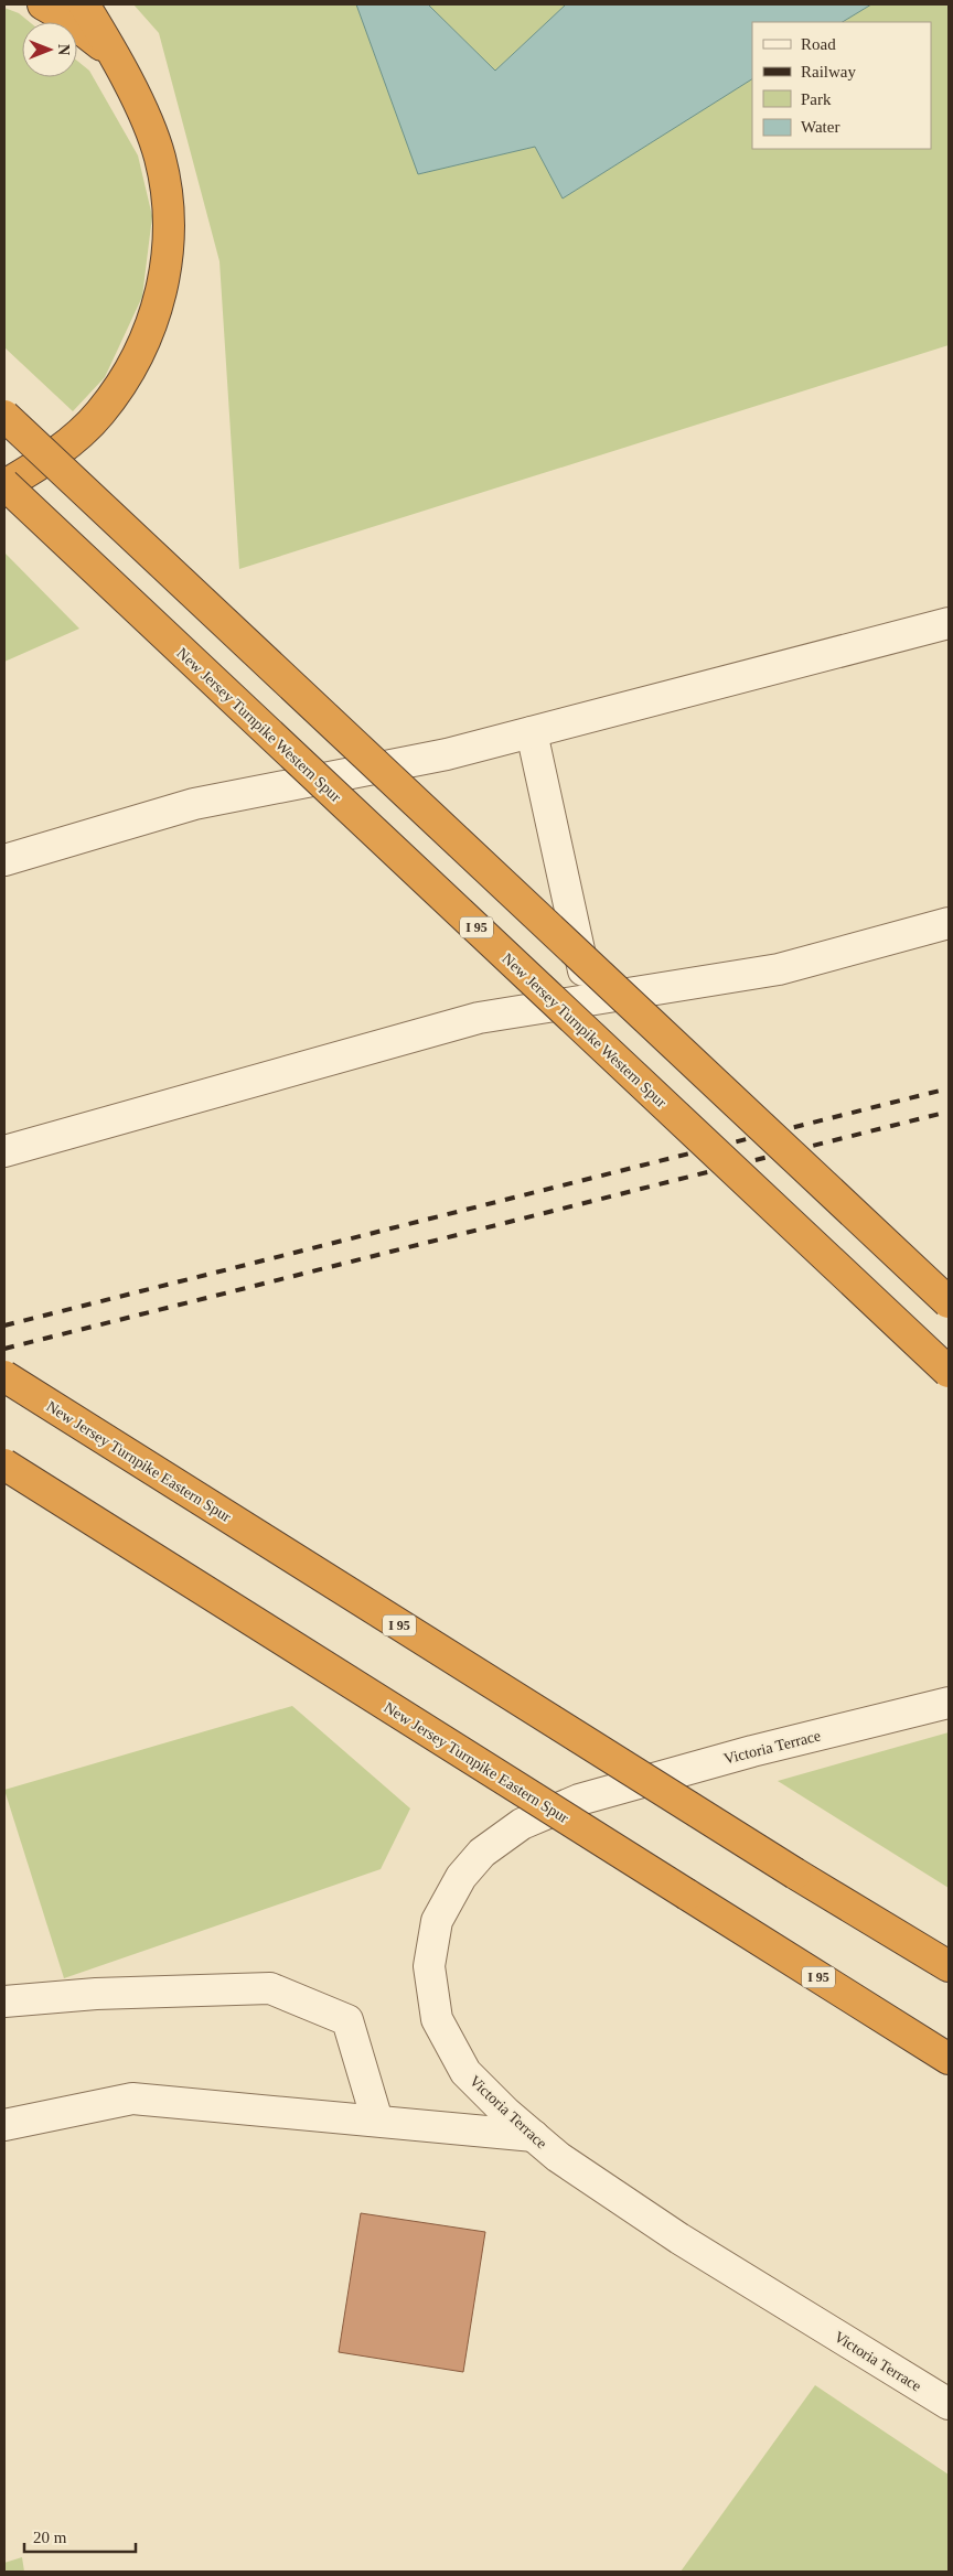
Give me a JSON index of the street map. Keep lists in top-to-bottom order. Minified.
{"streets":{"highway":["New Jersey Turnpike Western Spur","I 95","New Jersey Turnpike Eastern Spur"],"street":["Victoria Terrace"]},"legend":["Road","Railway","Park","Water"],"scale_bar":"20 m","north":"right"}
